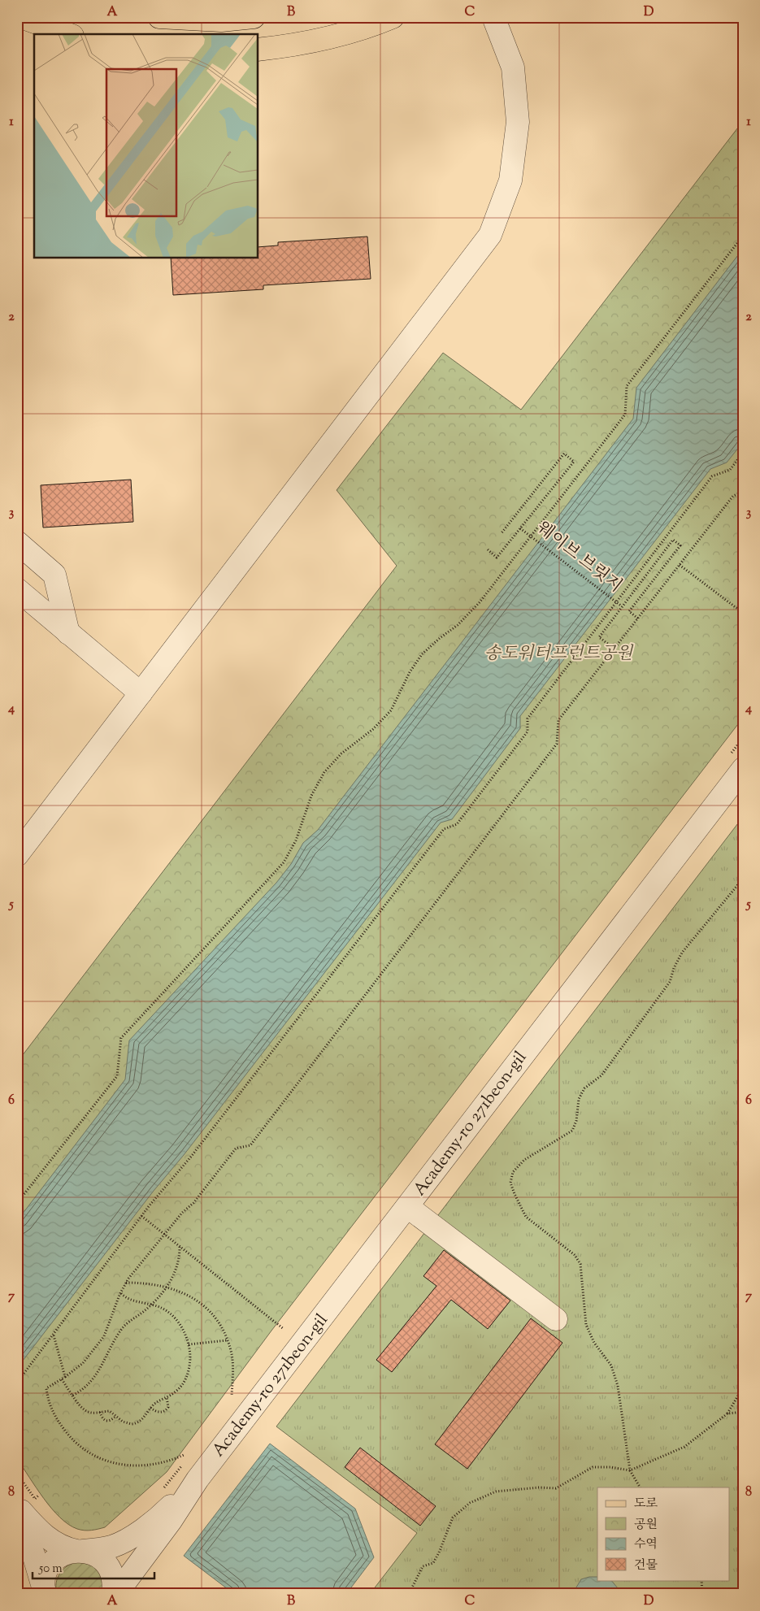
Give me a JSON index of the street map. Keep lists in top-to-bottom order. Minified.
{"streets":{"street":["Academy-ro 271beon-gil"],"path":["웨이브 브릿지"]},"parks":["송도워터프런트공원"],"legend":["도로","공원","수역","건물"],"scale_bar":"50 m","grid":{"columns":["A","B","C","D"],"rows":["1","2","3","4","5","6","7","8"]}}
